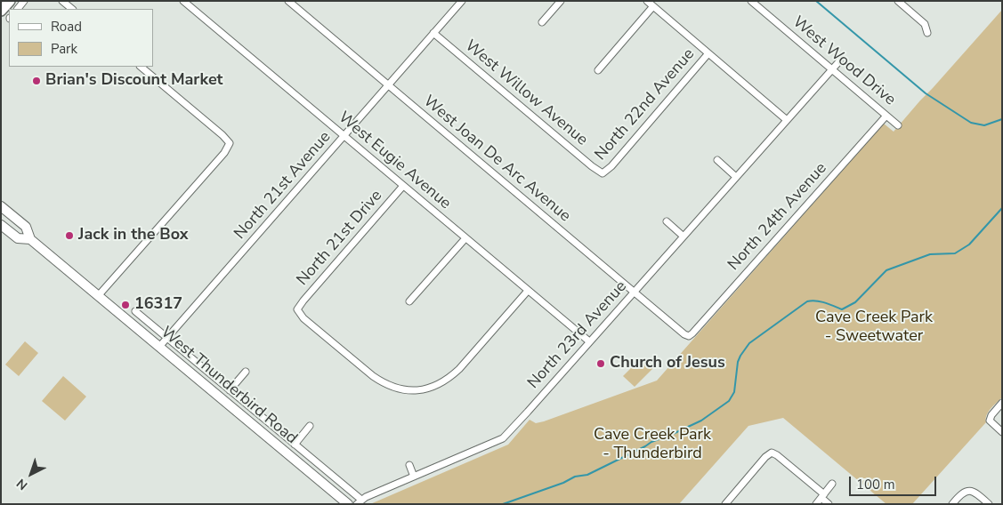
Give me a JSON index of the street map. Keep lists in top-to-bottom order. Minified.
{"streets":{"main road":["West Thunderbird Road"],"street":["West Wood Drive","West Willow Avenue","North 22nd Avenue","West Joan De Arc Avenue","West Eugie Avenue","North 21st Avenue","North 24th Avenue","North 21st Drive","North 23rd Avenue"]},"crossings":[["West Wood Drive","North 24th Avenue"],["West Wood Drive","North 23rd Avenue"],["West Willow Avenue","North 22nd Avenue"],["West Willow Avenue","North 21st Avenue"],["West Joan De Arc Avenue","North 21st Avenue"],["West Joan De Arc Avenue","North 24th Avenue"],["West Joan De Arc Avenue","North 23rd Avenue"],["West Eugie Avenue","North 21st Avenue"],["West Eugie Avenue","North 21st Drive"],["West Eugie Avenue","North 23rd Avenue"],["North 21st Avenue","West Thunderbird Road"],["North 23rd Avenue","West Thunderbird Road"]],"parks":["Cave Creek Park - Sweetwater","Cave Creek Park - Thunderbird"],"places":["Brian's Discount Market","Jack in the Box","16317","Church of Jesus"],"legend":["Road","Park"],"scale_bar":"100 m","north":"bottom left"}
